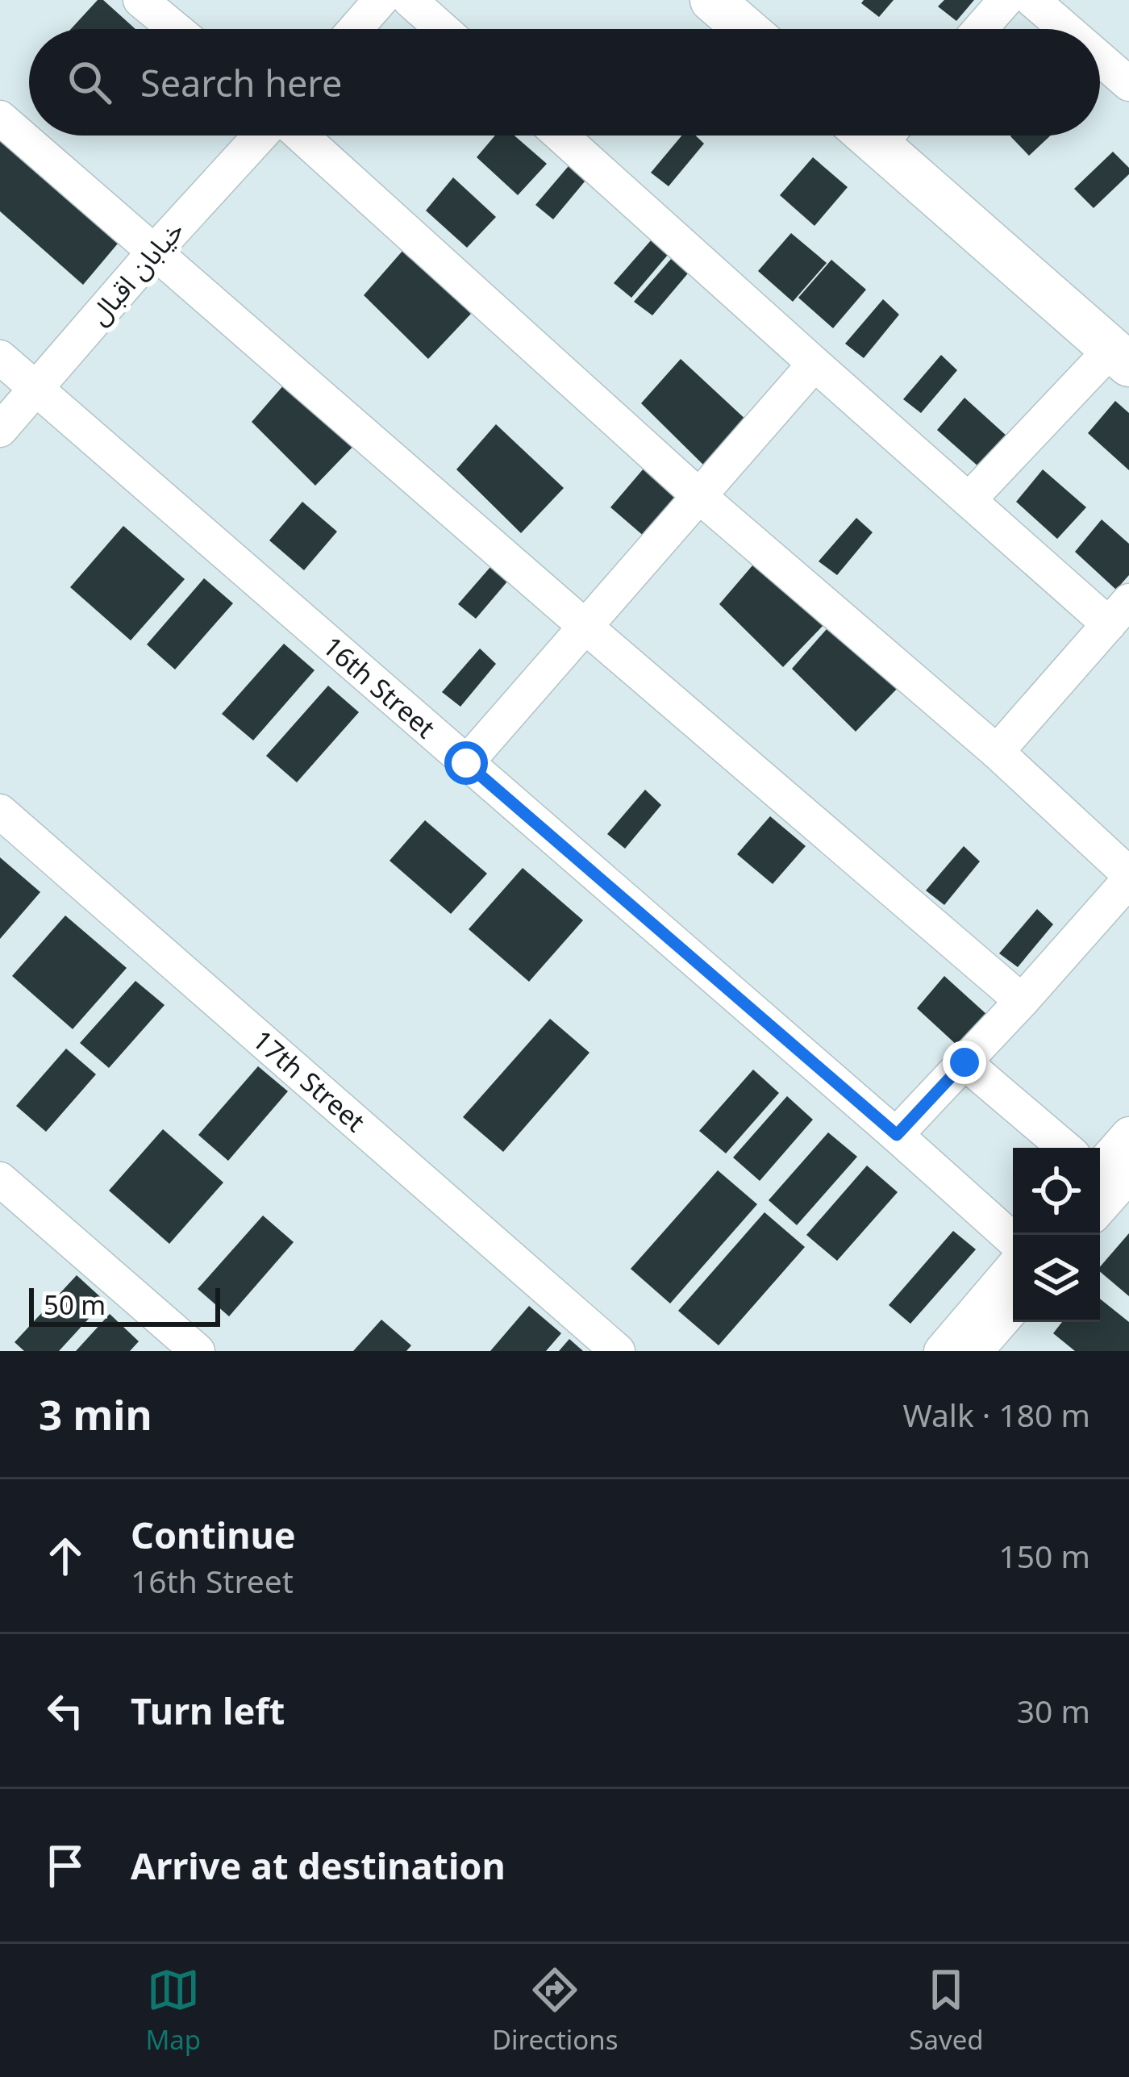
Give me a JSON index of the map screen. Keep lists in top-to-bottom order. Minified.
{"streets":{"street":["خیابان اقبال","16th Street","17th Street"]},"crossings":[["خیابان اقبال","16th Street"]],"scale_bar":"50 m","page":{"search":"Search here","scale":"50 m","heading":["3 min","Walk · 180 m"],"list":[["Continue","16th Street","150 m"],["Turn left","30 m"],"Arrive at destination"],"nav":["Map","Directions","Saved"]}}
